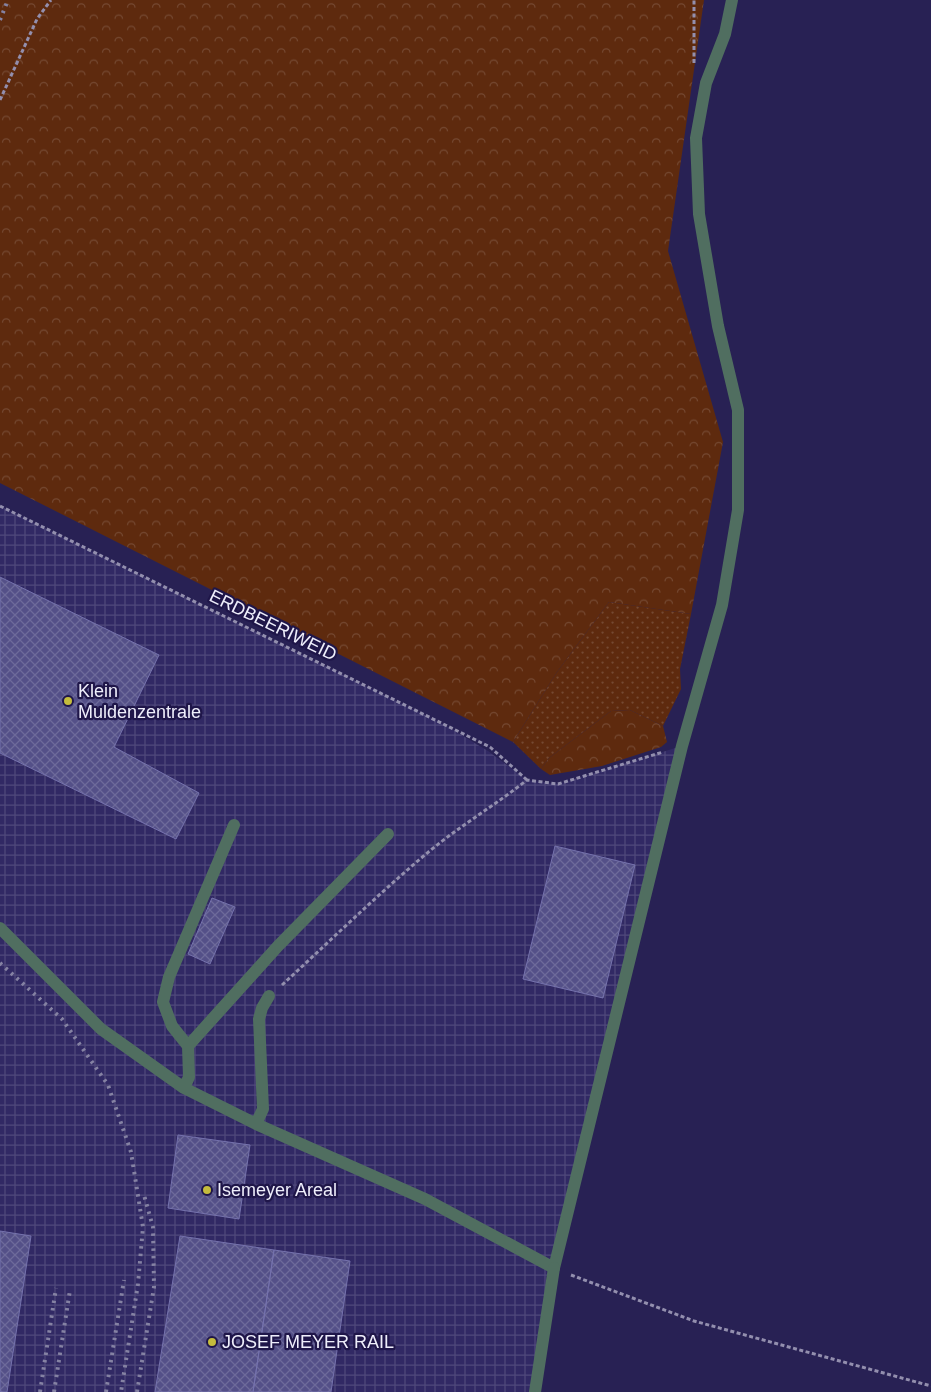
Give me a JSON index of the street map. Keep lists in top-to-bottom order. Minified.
{"streets":{"path":["ERDBEERIWEID"]},"places":["Klein Muldenzentrale","Isemeyer Areal","JOSEF MEYER RAIL"]}
